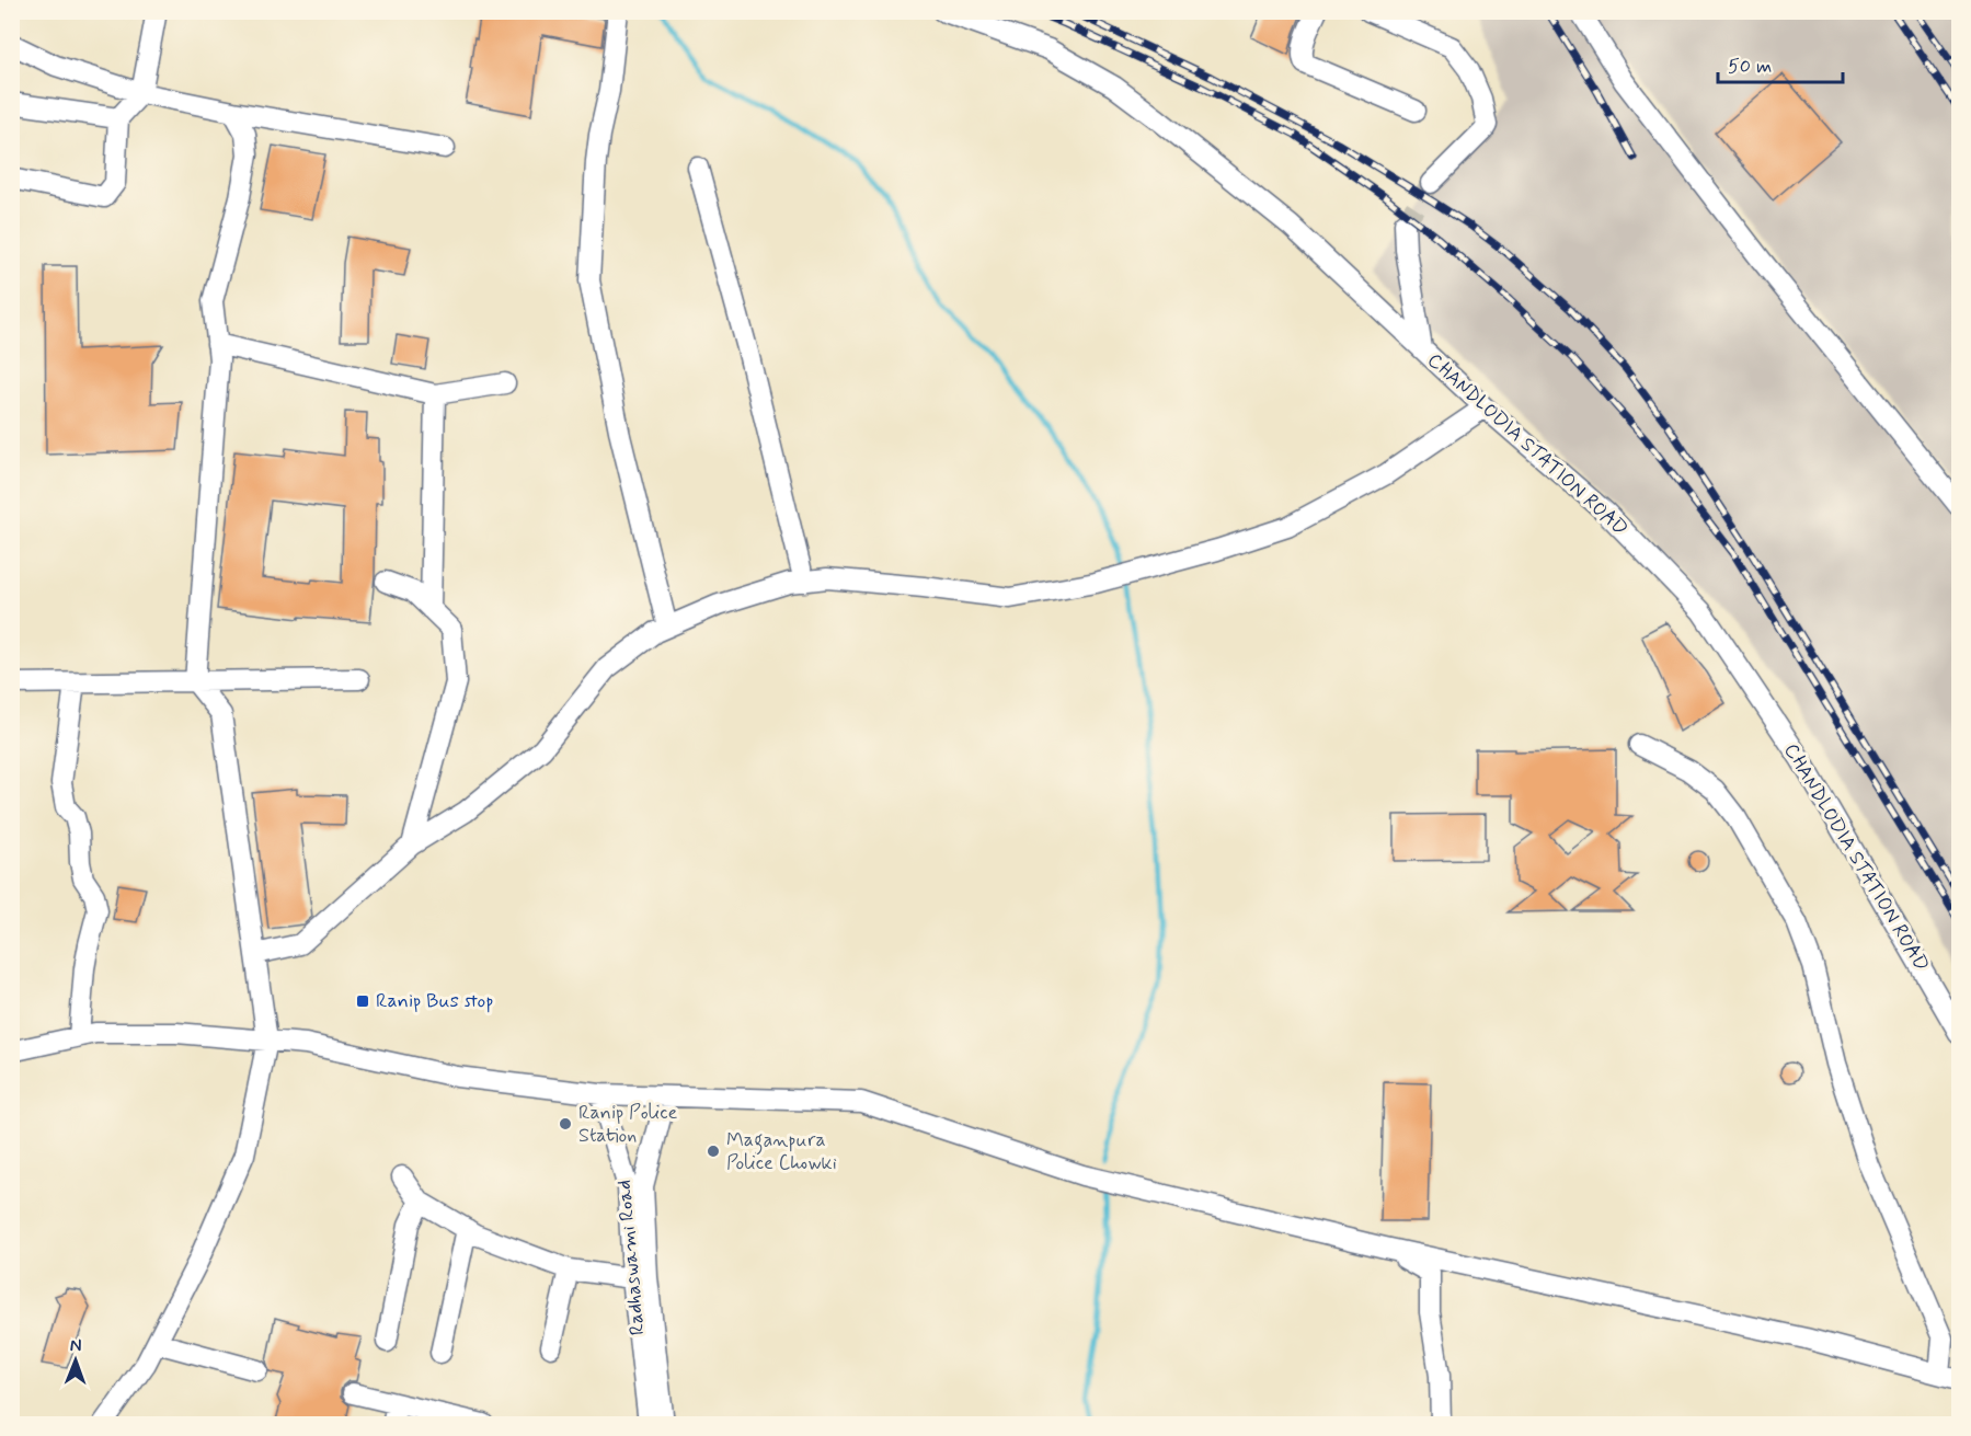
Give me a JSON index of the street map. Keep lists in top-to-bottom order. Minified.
{"streets":{"street":["CHANDLODIA STATION ROAD","Radhaswami Road"]},"places":{"transit":["Ranip Bus stop"],"other":["Ranip Police Station","Maganpura Police Chowki"]},"scale_bar":"50 m","north":"top"}
